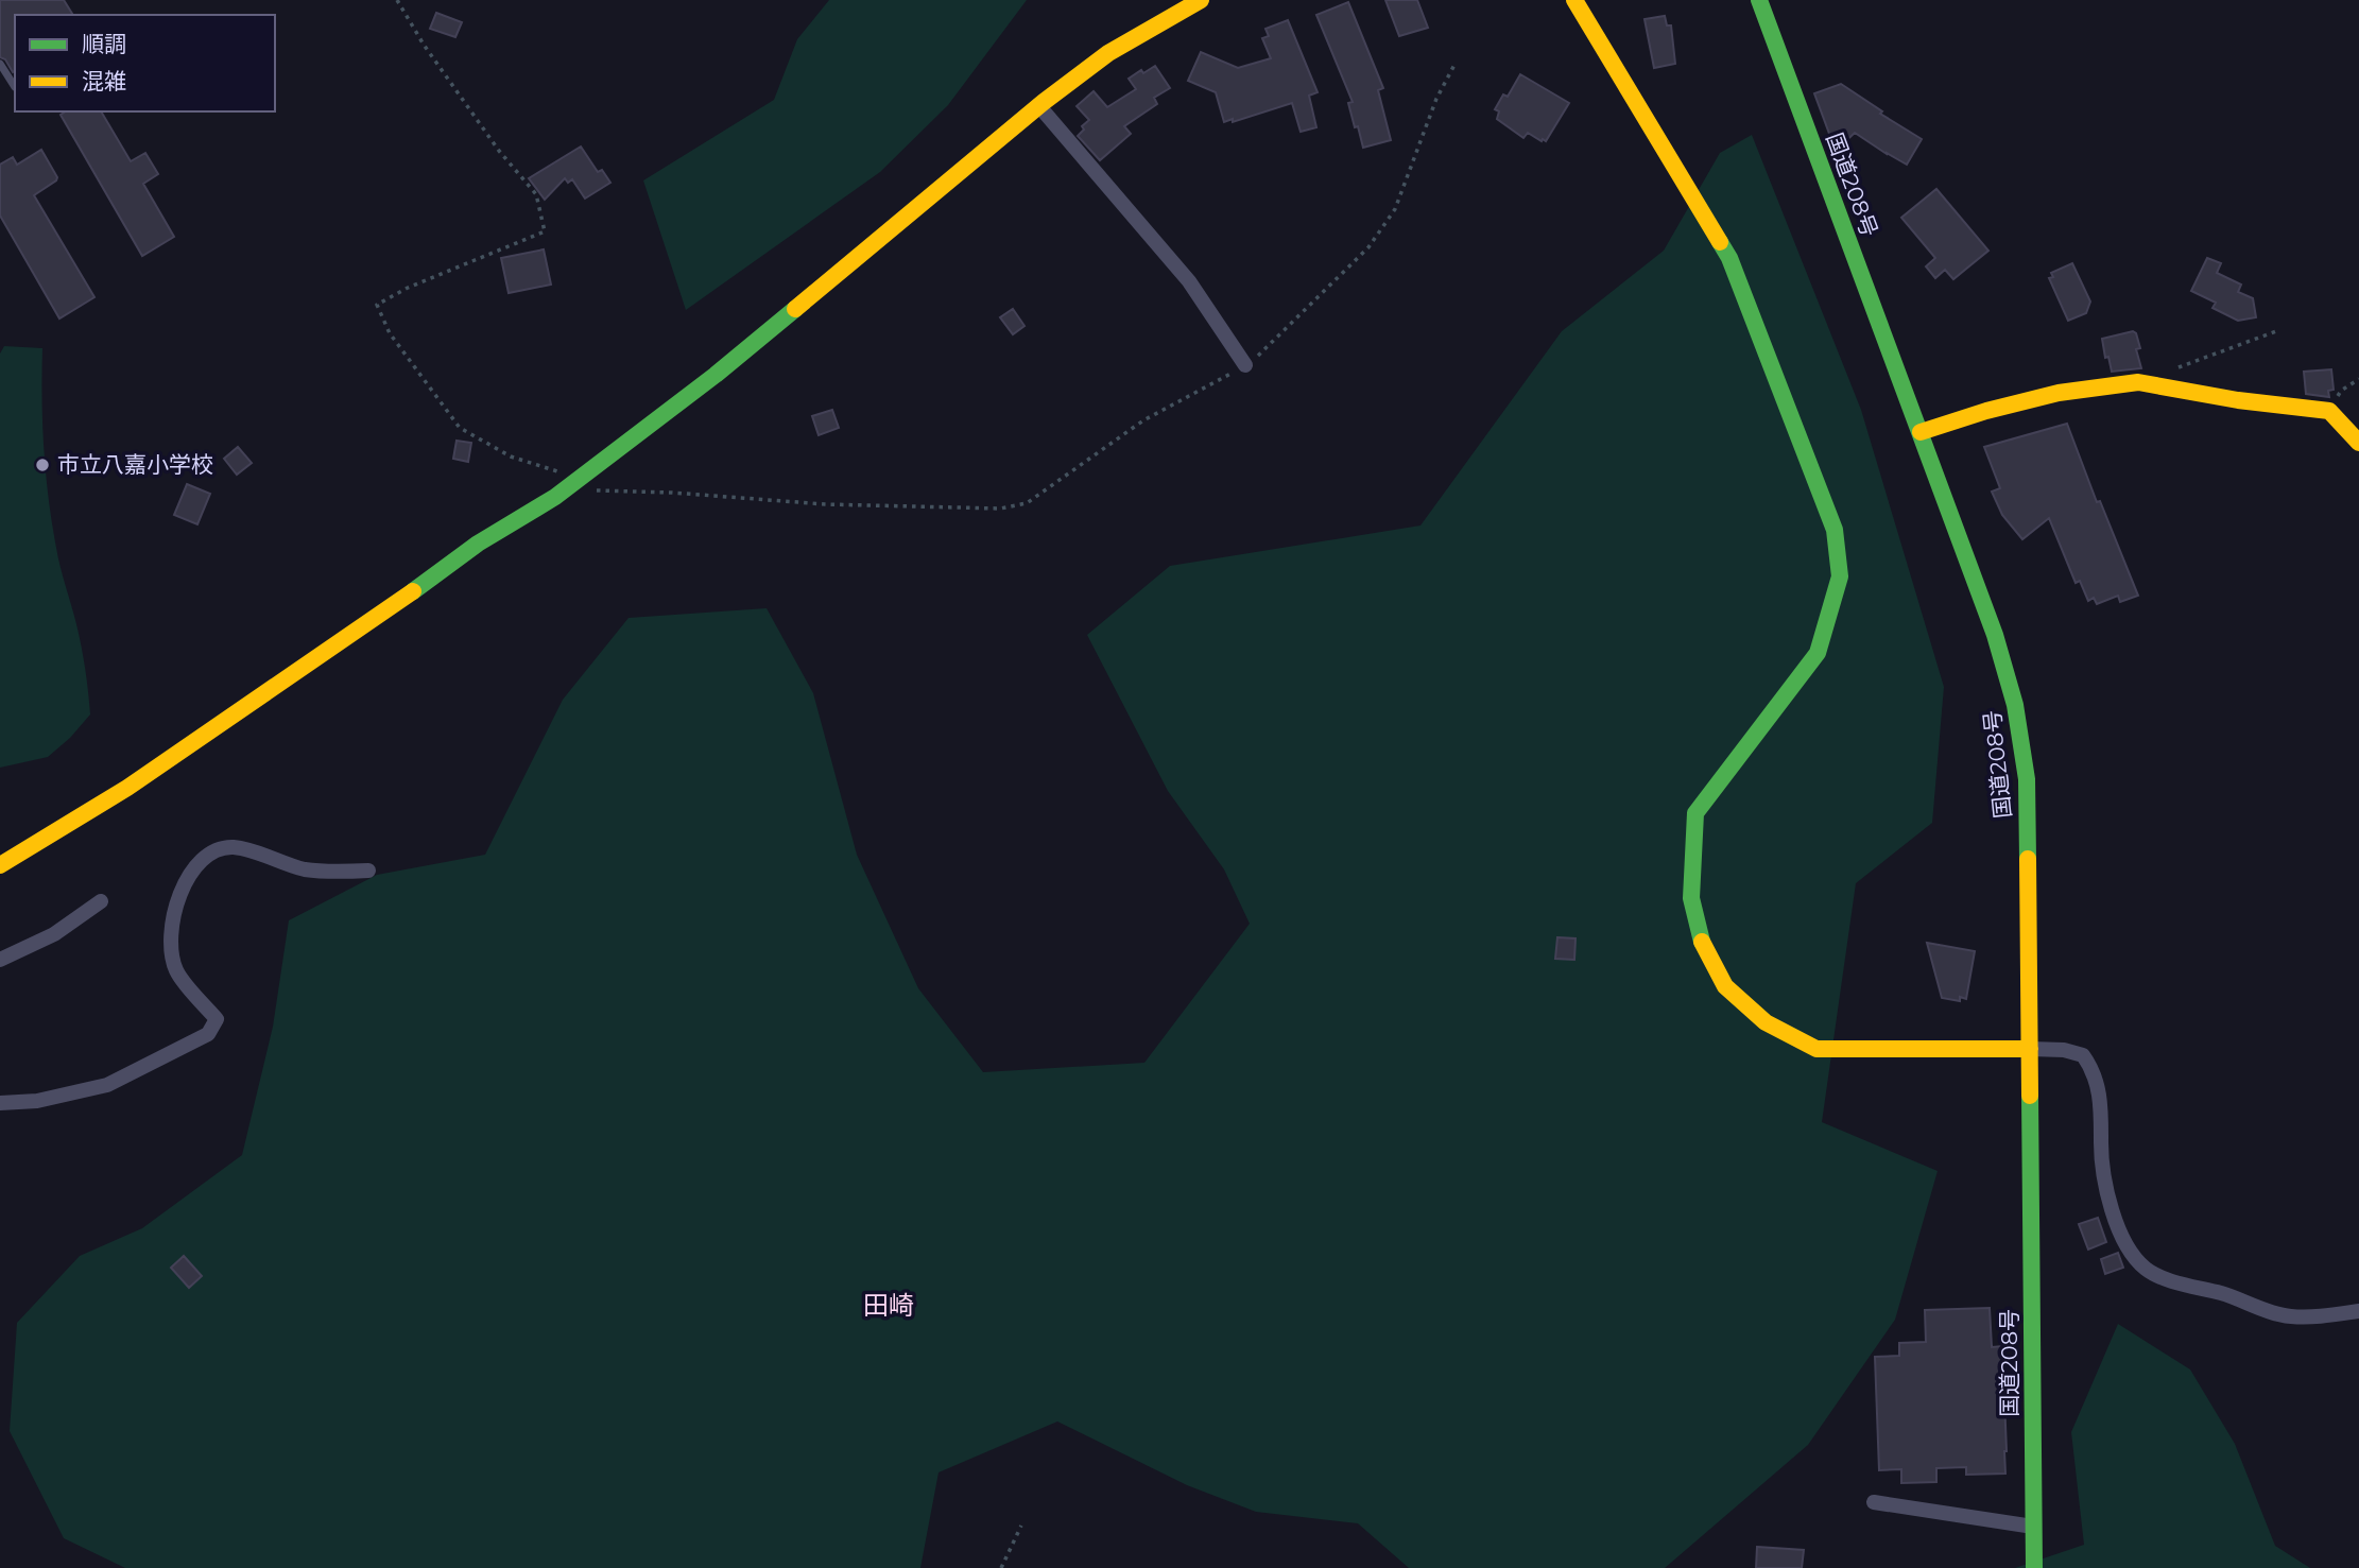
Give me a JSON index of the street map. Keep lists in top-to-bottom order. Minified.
{"streets":{"main road":["国道208号"]},"districts":["田崎"],"places":["市立八嘉小学校"],"legend":["順調","混雑"]}
